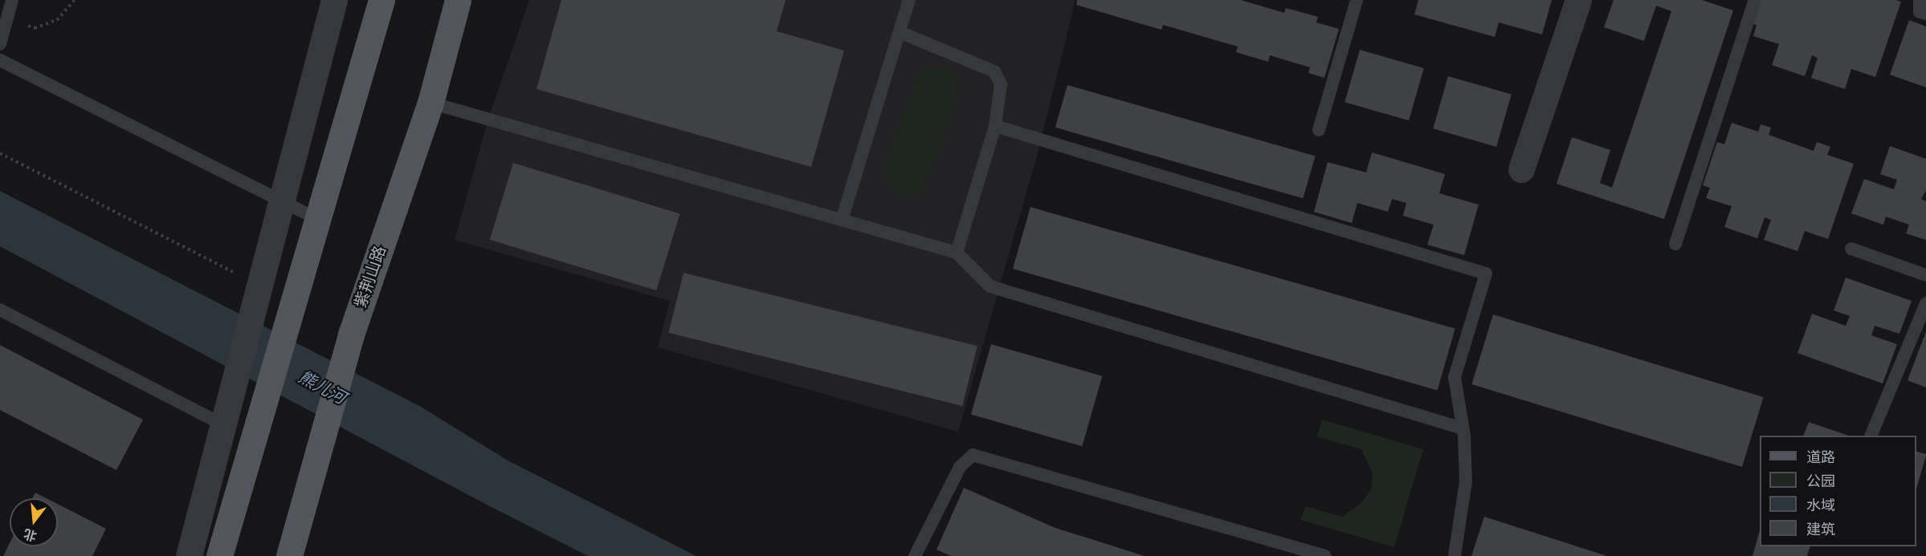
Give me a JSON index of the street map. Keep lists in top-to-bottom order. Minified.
{"streets":{"main road":["紫荆山路"]},"water":["熊儿河"],"legend":["道路","公园","水域","建筑"],"north":"bottom"}
